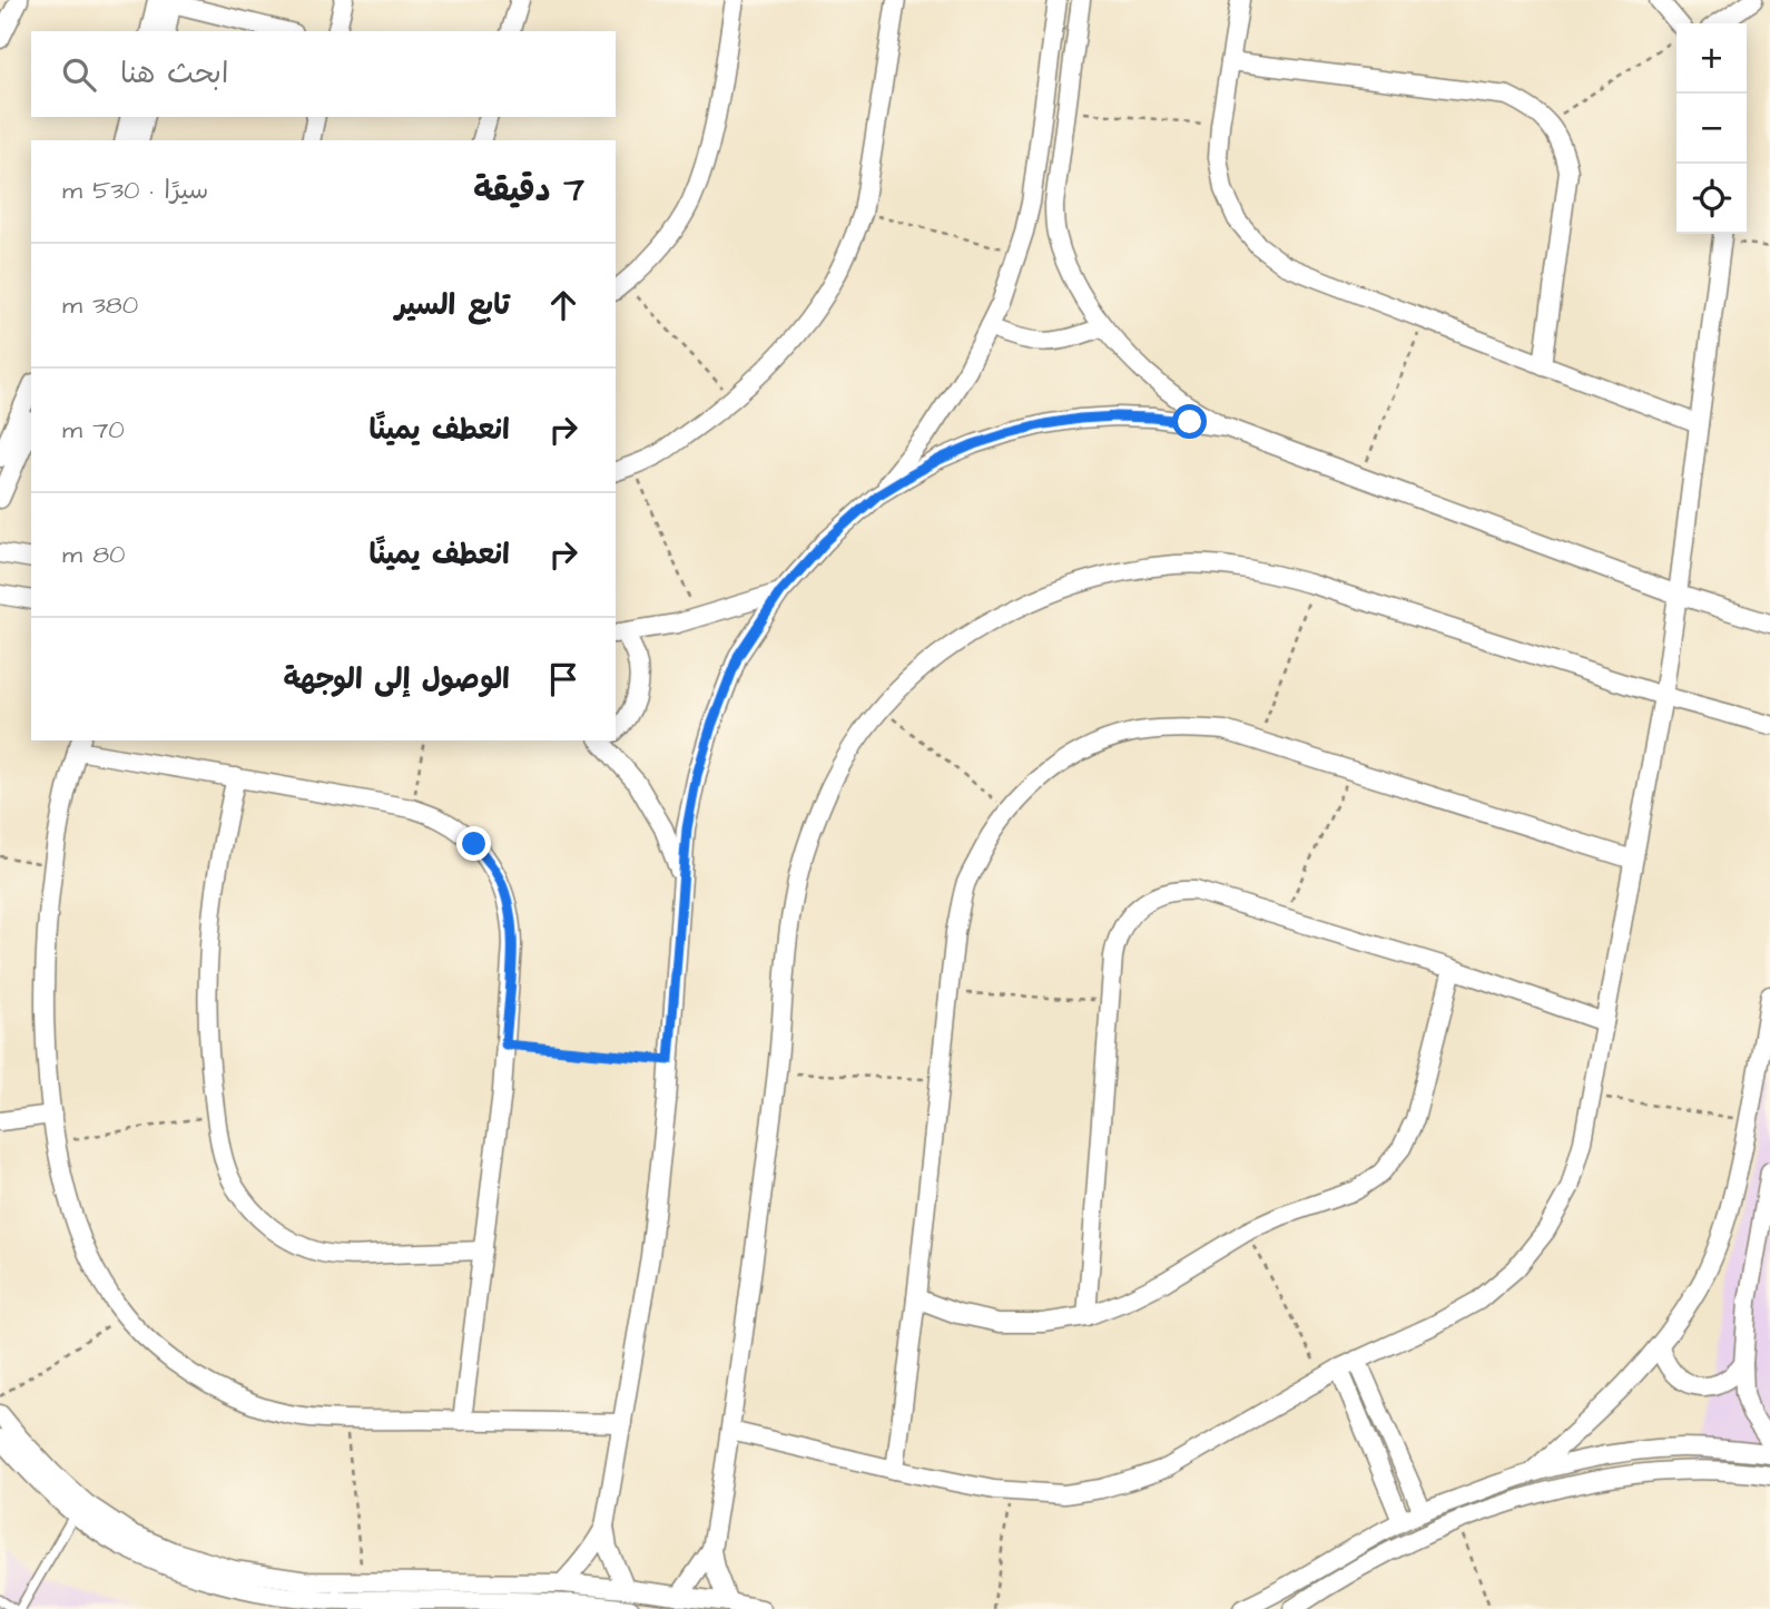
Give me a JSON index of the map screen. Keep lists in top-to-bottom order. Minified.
{"page":{"map_buttons":["+","−"],"search":"ابحث هنا","heading":["7 دقيقة","سيرًا · 530 m"],"list":[["تابع السير","380 m"],["انعطف يمينًا","70 m"],["انعطف يمينًا","80 m"],"الوصول إلى الوجهة"]}}
